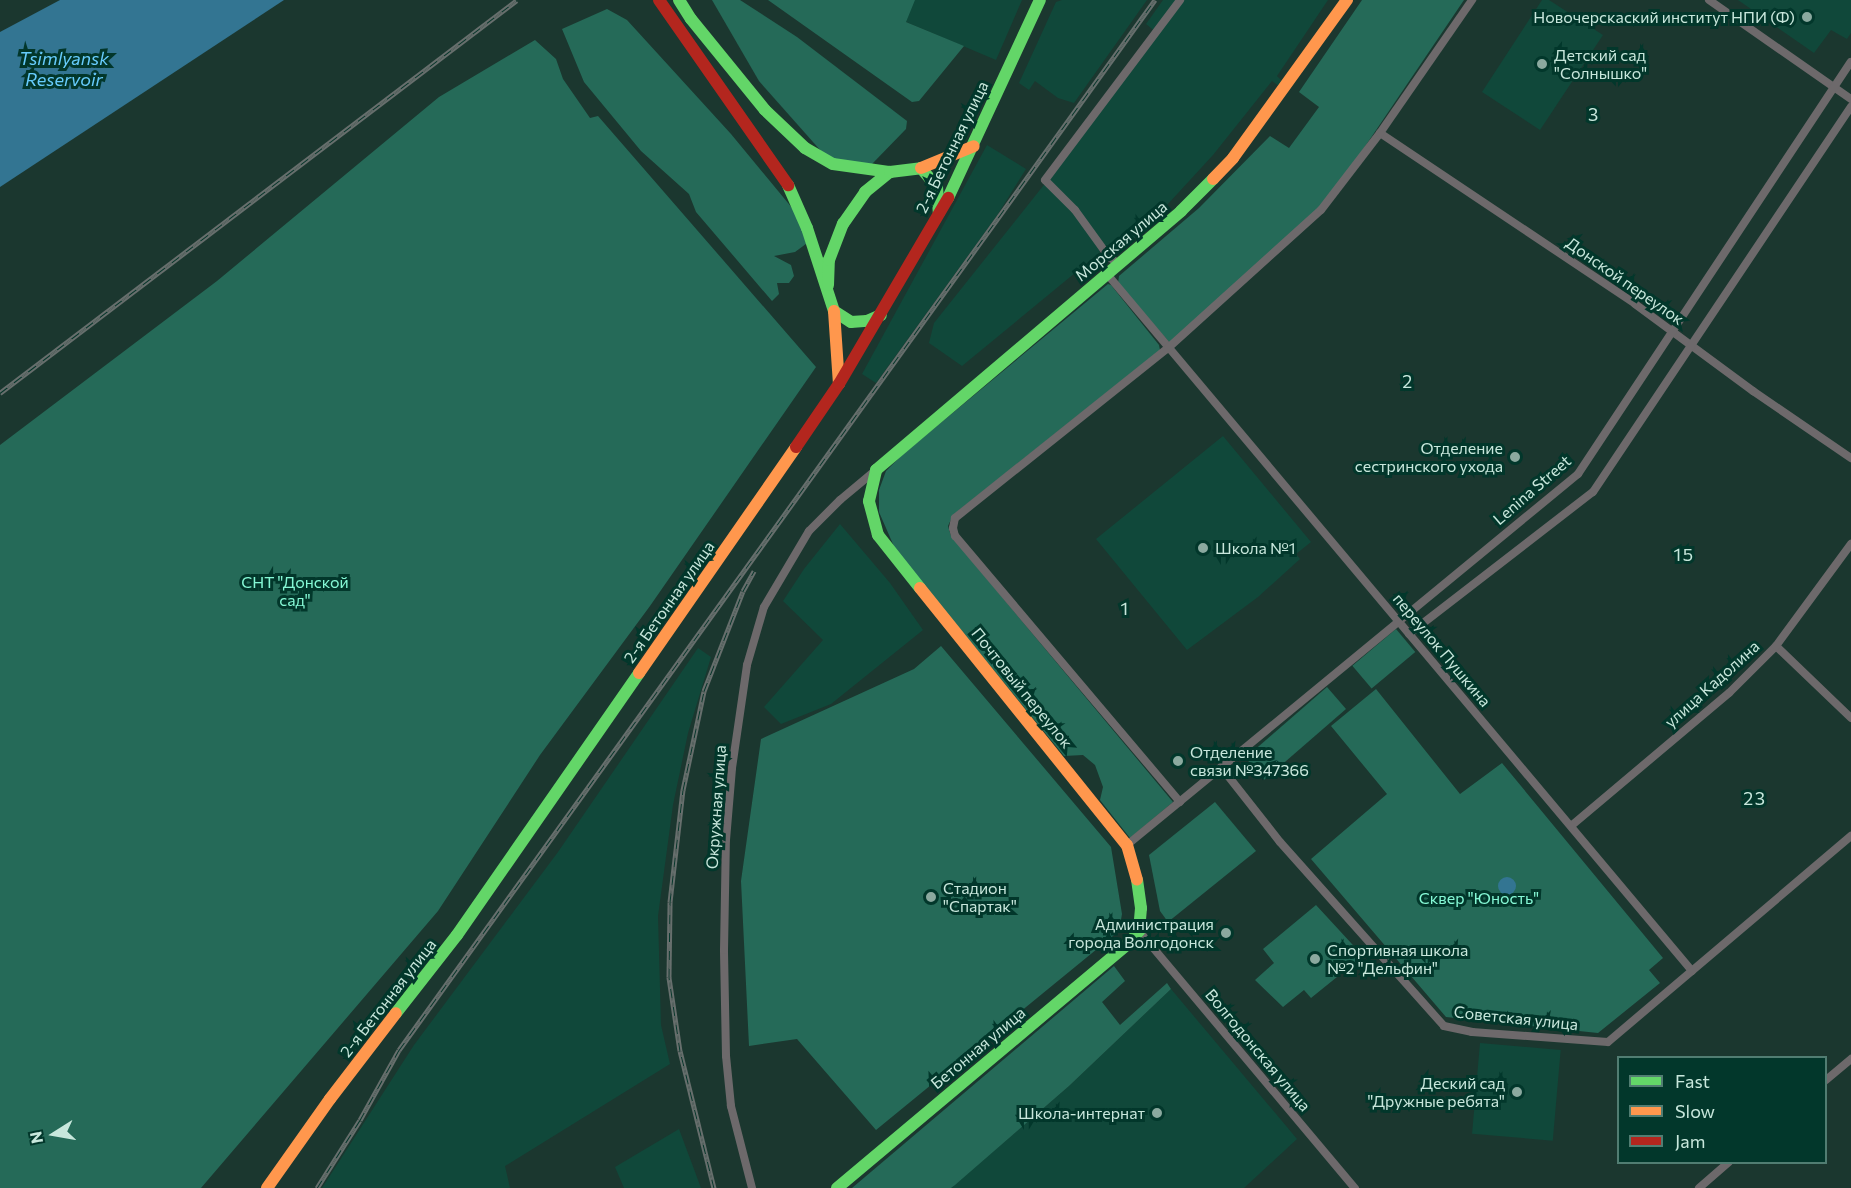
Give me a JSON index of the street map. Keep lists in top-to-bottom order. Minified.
{"streets":{"main road":["2-я Бетонная улица","Морская улица","Почтовый переулок","Бетонная улица"],"street":["Донской переулок","Lenina Street","переулок Пушкина","улица Кадолина","Окружная улица","Советская улица","Волгодонская улица"]},"crossings":[["Морская улица","переулок Пушкина"],["Морская улица","Почтовый переулок"],["Морская улица","Окружная улица"],["Донской переулок","Lenina Street"],["Lenina Street","переулок Пушкина"],["Lenina Street","Почтовый переулок"],["Lenina Street","Советская улица"],["переулок Пушкина","улица Кадолина"],["переулок Пушкина","Советская улица"],["Почтовый переулок","Окружная улица"],["Почтовый переулок","Бетонная улица"],["Почтовый переулок","Волгодонская улица"],["Бетонная улица","Волгодонская улица"]],"districts":["3","2","15","1","23"],"water":["Tsimlyansk Reservoir"],"parks":["СНТ \"Донской сад\"","Сквер \"Юность\""],"places":["Новочерскаский институт НПИ (Ф)","Детский сад \"Солнышко\"","Отделение сестринского ухода","Школа №1","Отделение связи №347366","Стадион \"Спартак\"","Администрация города Волгодонск","Спортивная школа №2 \"Дельфин\"","Деский сад \"Дружные ребята\"","Школа-интернат"],"legend":["Fast","Slow","Jam"],"north":"left"}
